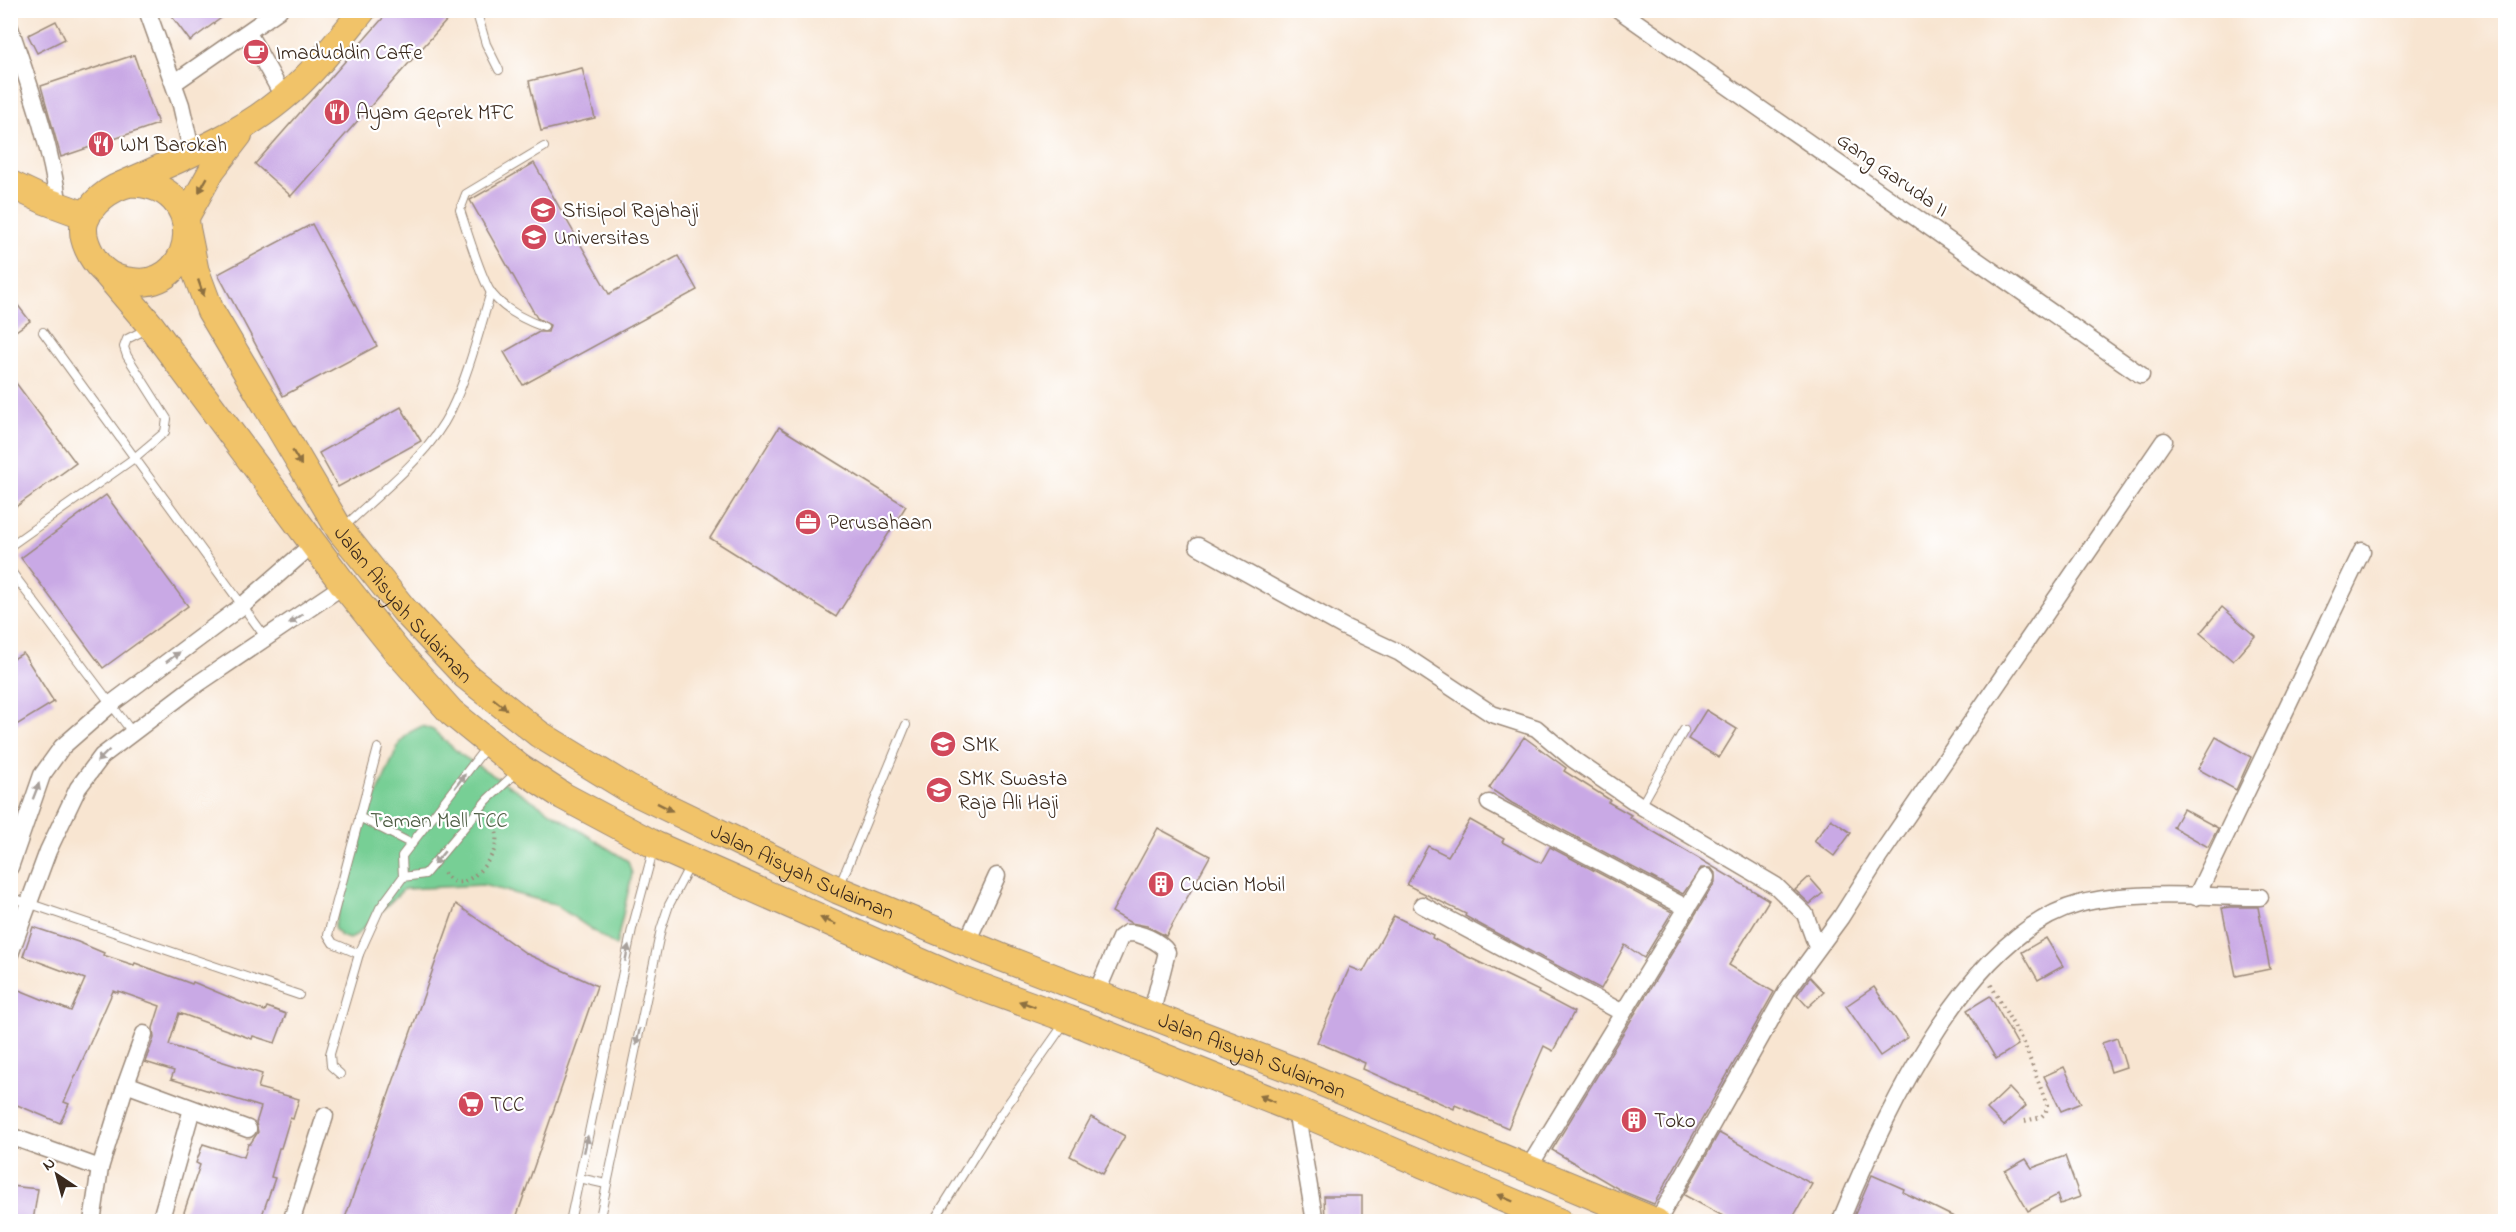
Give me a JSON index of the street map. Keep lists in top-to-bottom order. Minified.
{"streets":{"highway":["Jalan Aisyah Sulaiman"],"street":["Gang Garuda II"]},"parks":["Taman Mall TCC"],"places":{"cafe":["Imaduddin Caffe"],"restaurant":["Ayam Geprek MFC","WM Barokah"],"school or university":["Stisipol Rajahaji","Universitas","SMK","SMK Swasta Raja Ali Haji"],"office":["Perusahaan"],"building":["Cucian Mobil","Toko"],"supermarket":["TCC"]},"north":"top left"}
